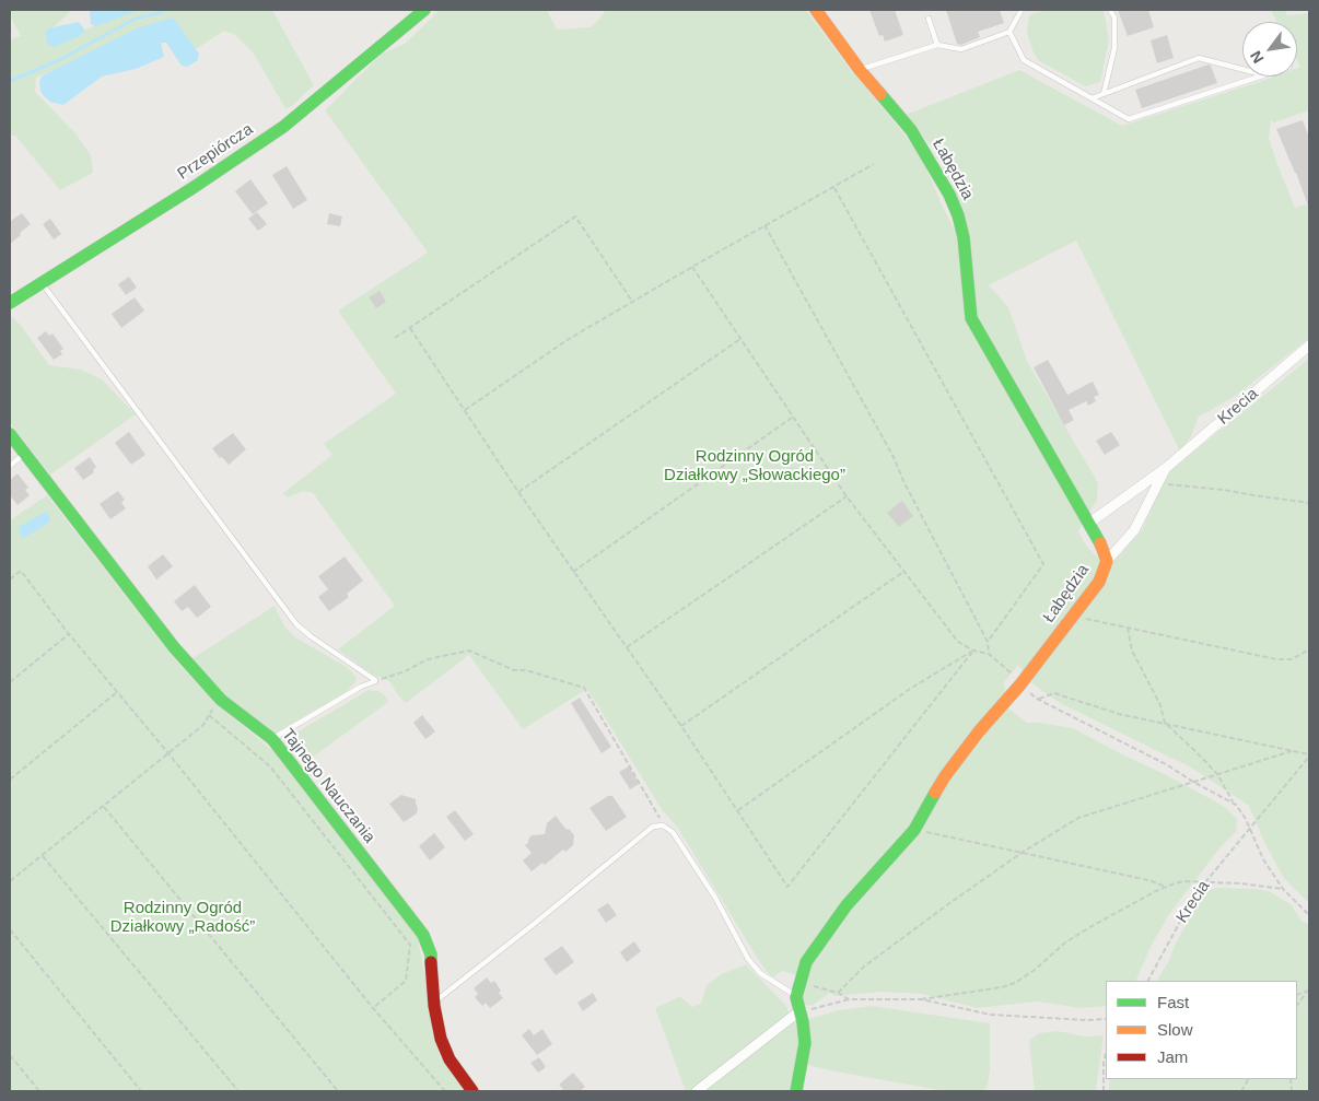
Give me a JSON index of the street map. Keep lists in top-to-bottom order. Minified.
{"streets":{"street":["Przepiórcza","Łabędzia","Krecia","Tajnego Nauczania"]},"crossings":[["Łabędzia","Krecia"]],"parks":["Rodzinny Ogród Działkowy „Słowackiego”","Rodzinny Ogród Działkowy „Radość”"],"legend":["Fast","Slow","Jam"],"north":"bottom left"}
